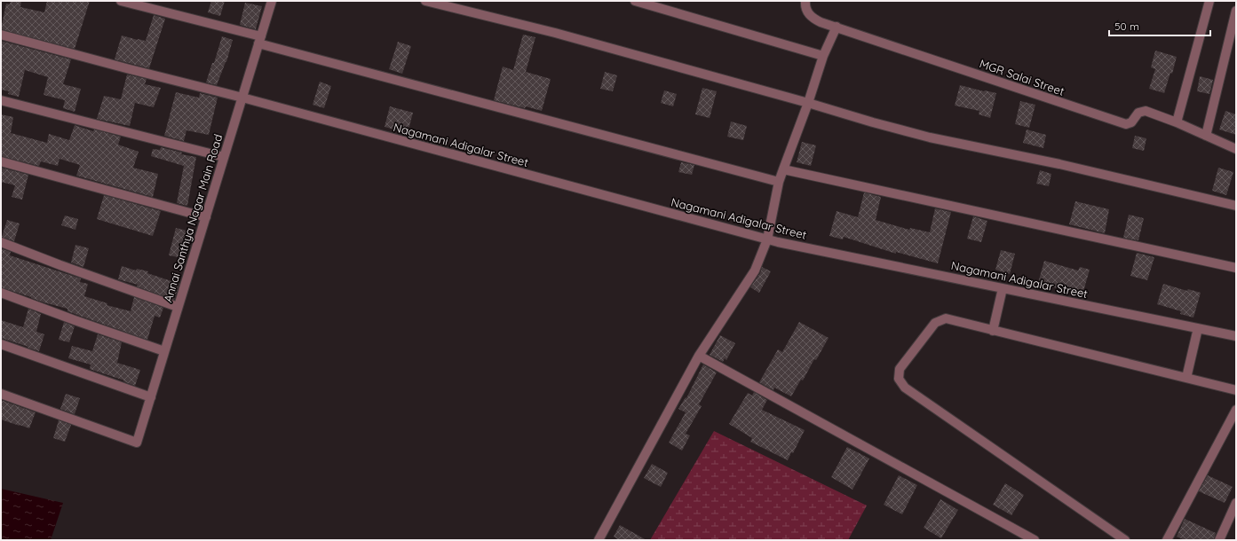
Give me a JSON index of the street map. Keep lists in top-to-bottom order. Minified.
{"streets":{"street":["MGR Salai Street","Nagamani Adigalar Street","Annai Santhya Nagar Main Road"]},"crossings":[["Nagamani Adigalar Street","Annai Santhya Nagar Main Road"]],"scale_bar":"50 m"}
